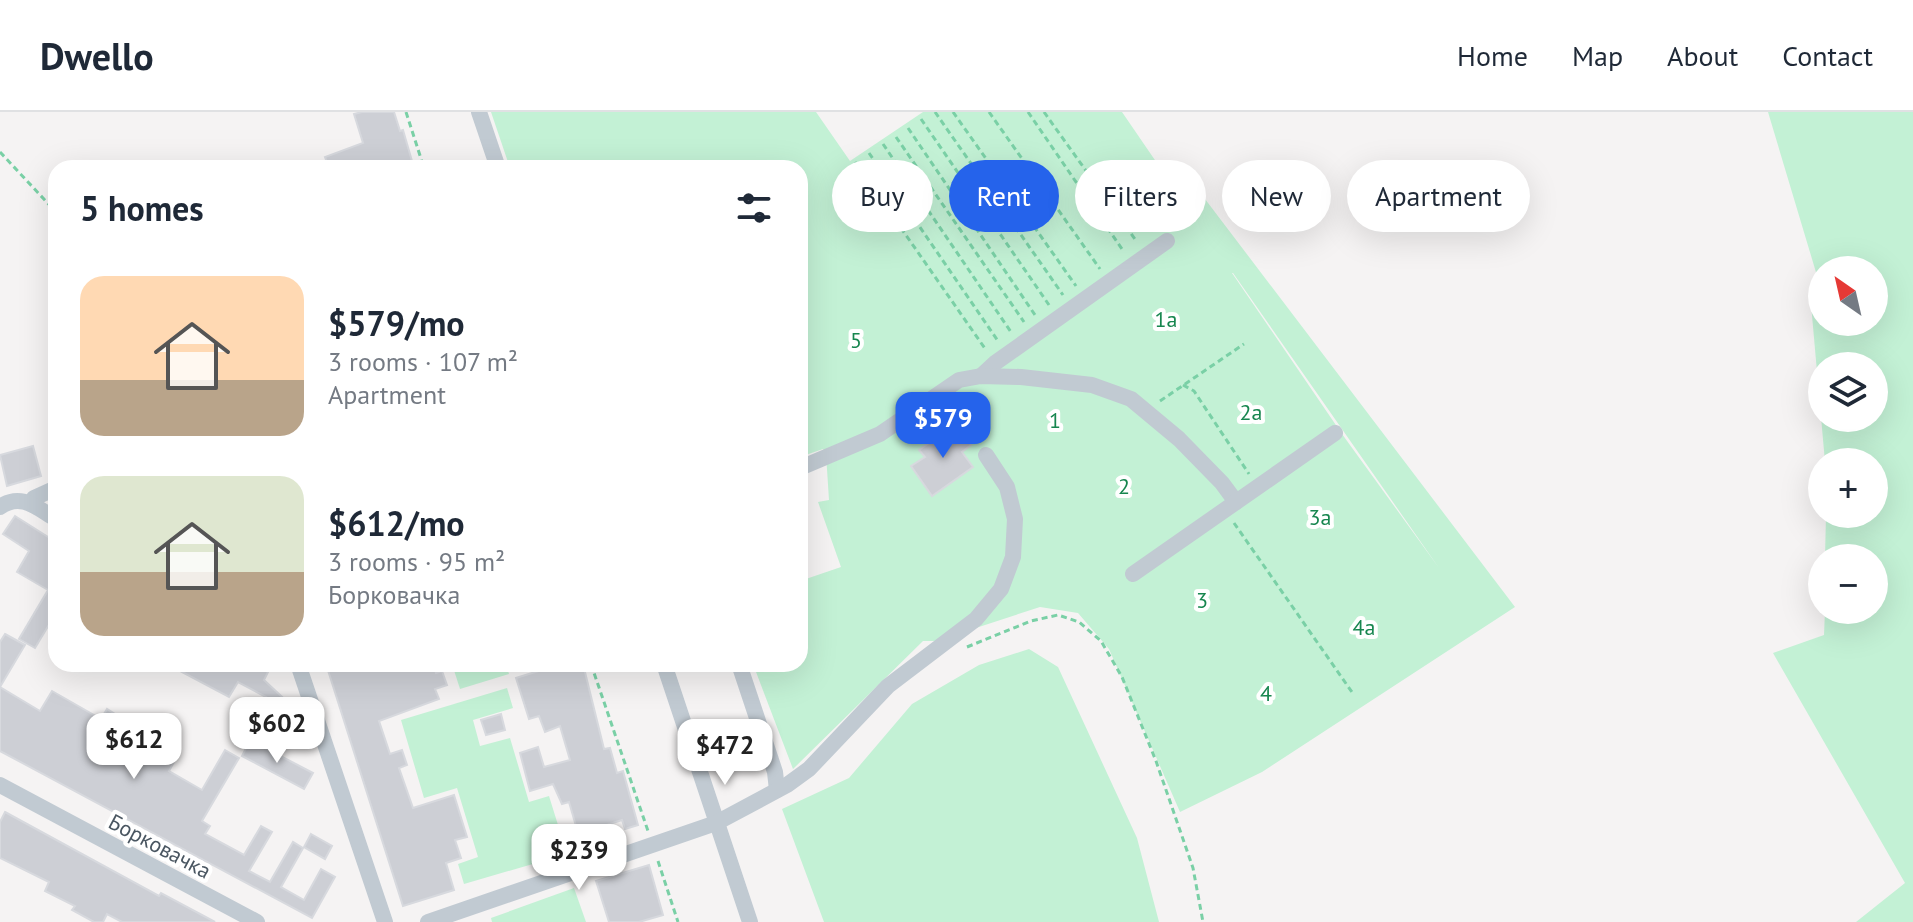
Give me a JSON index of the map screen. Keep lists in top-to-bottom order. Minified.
{"streets":{"street":["Борковачка"]},"parks":["1a","5","2a","1","2","3a","3","4a","4"],"north":"top left","page":{"header":"Dwello","nav":["Home","Map","About","Contact"],"chip":["Buy","Rent","Filters","New","Apartment"],"heading":"5 homes","map_buttons":["+","−"],"list":[{"name":"$579/mo","note":"3 rooms · 107 m² · Apartment"},{"name":"$612/mo","note":"3 rooms · 95 m² · Борковачка"}],"price":["$579","$602","$612","$472","$239"]}}
